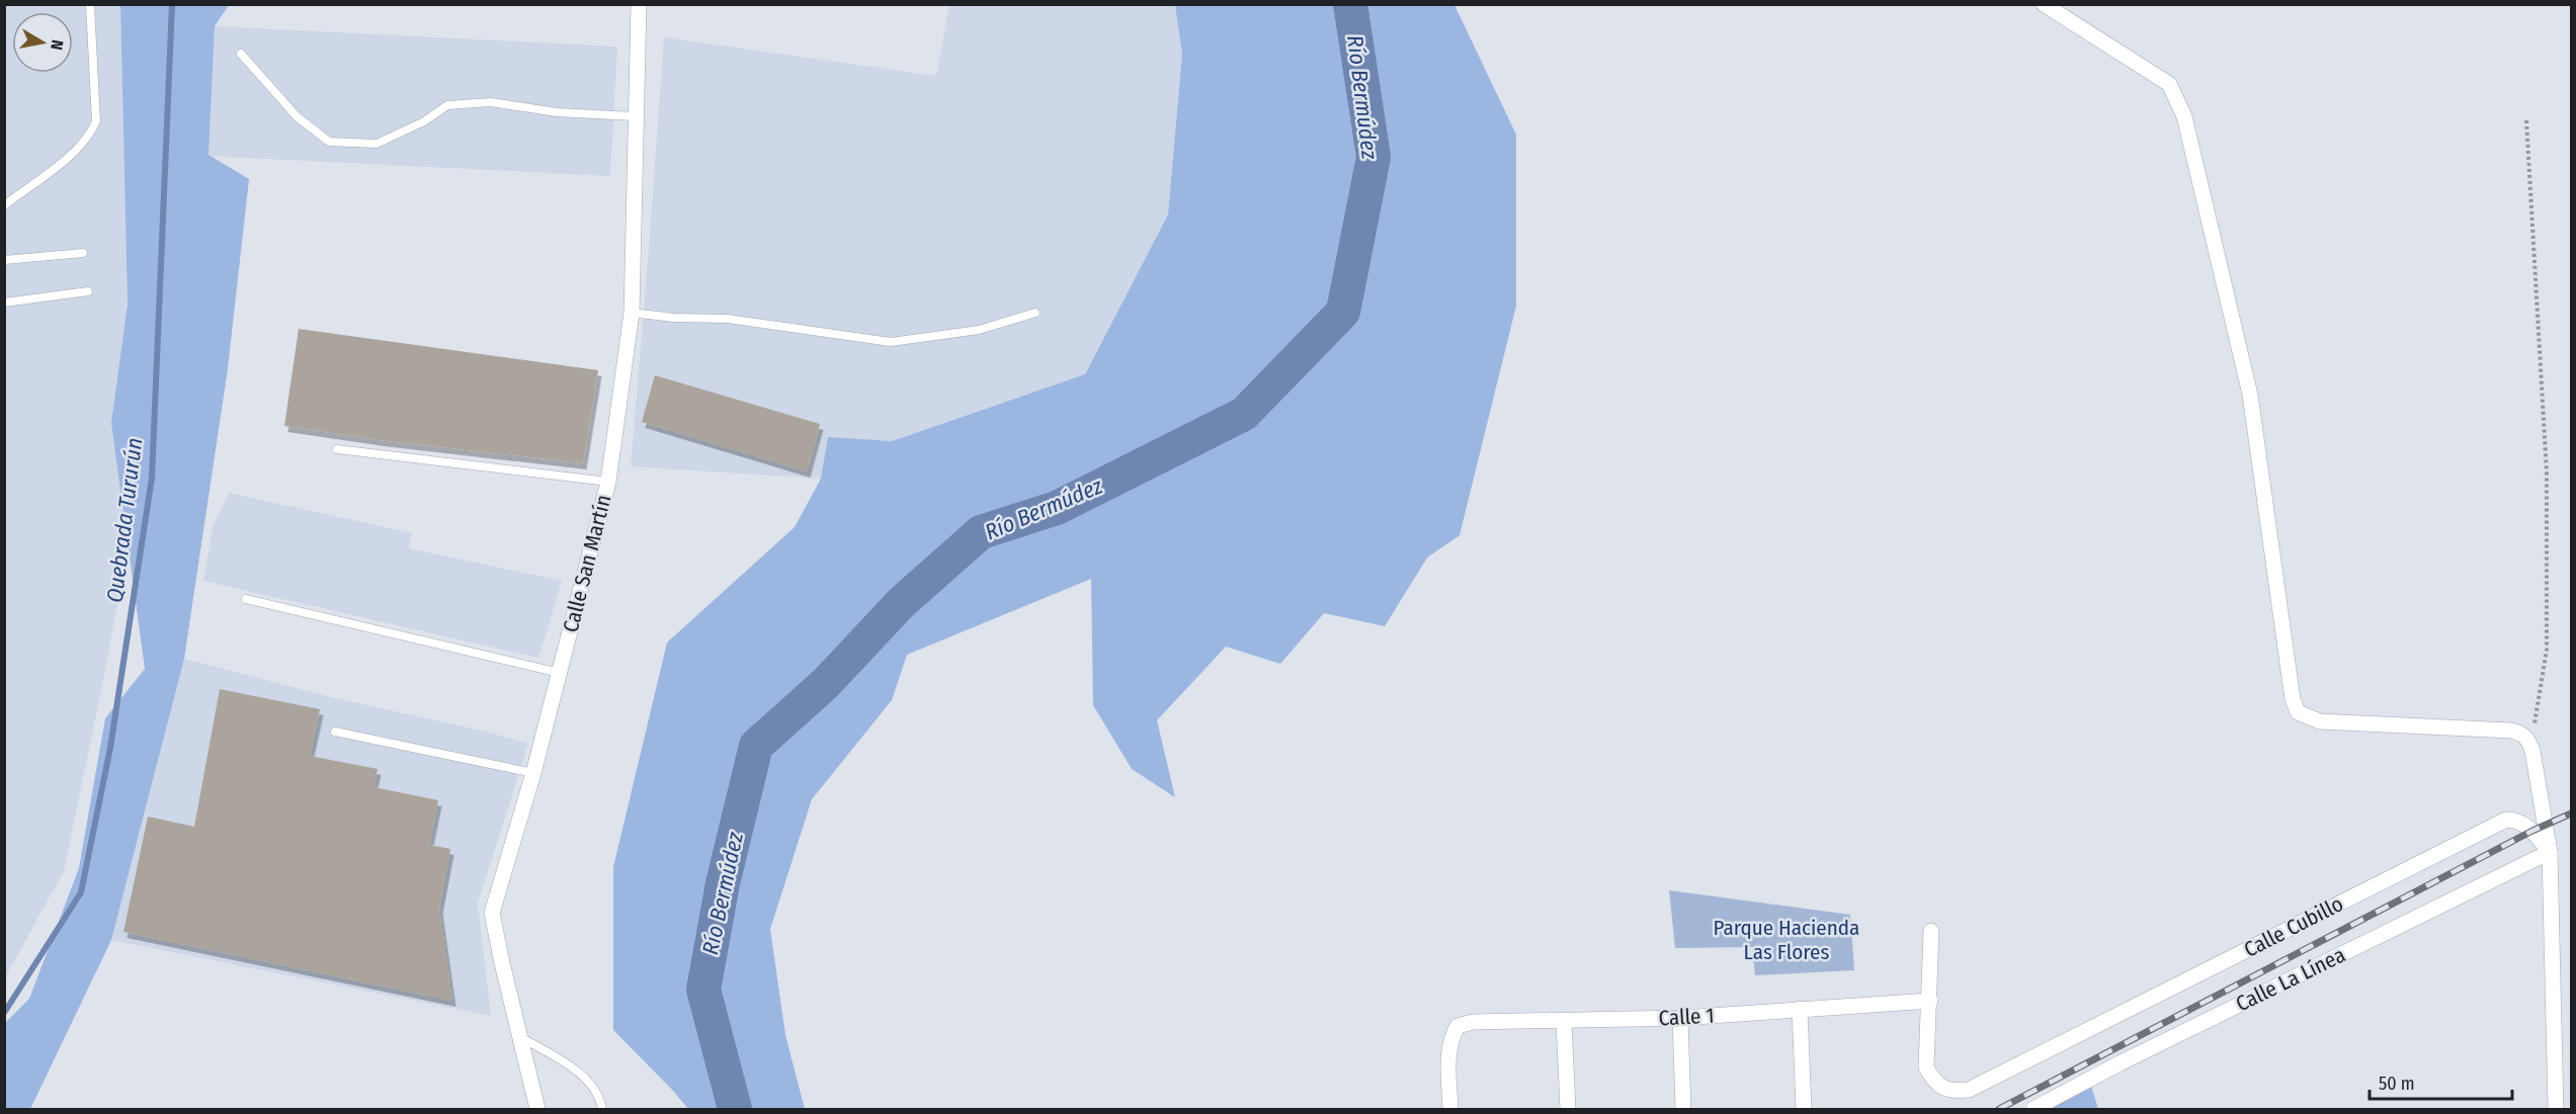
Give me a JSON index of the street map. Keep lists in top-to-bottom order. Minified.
{"streets":{"street":["Calle San Martín","Calle Cubillo","Calle La Línea","Calle 1"]},"crossings":[["Calle Cubillo","Calle La Línea"],["Calle Cubillo","Calle 1"]],"water":["Río Bermúdez","Quebrada Tururún"],"parks":["Parque Hacienda Las Flores"],"scale_bar":"50 m","north":"right"}
